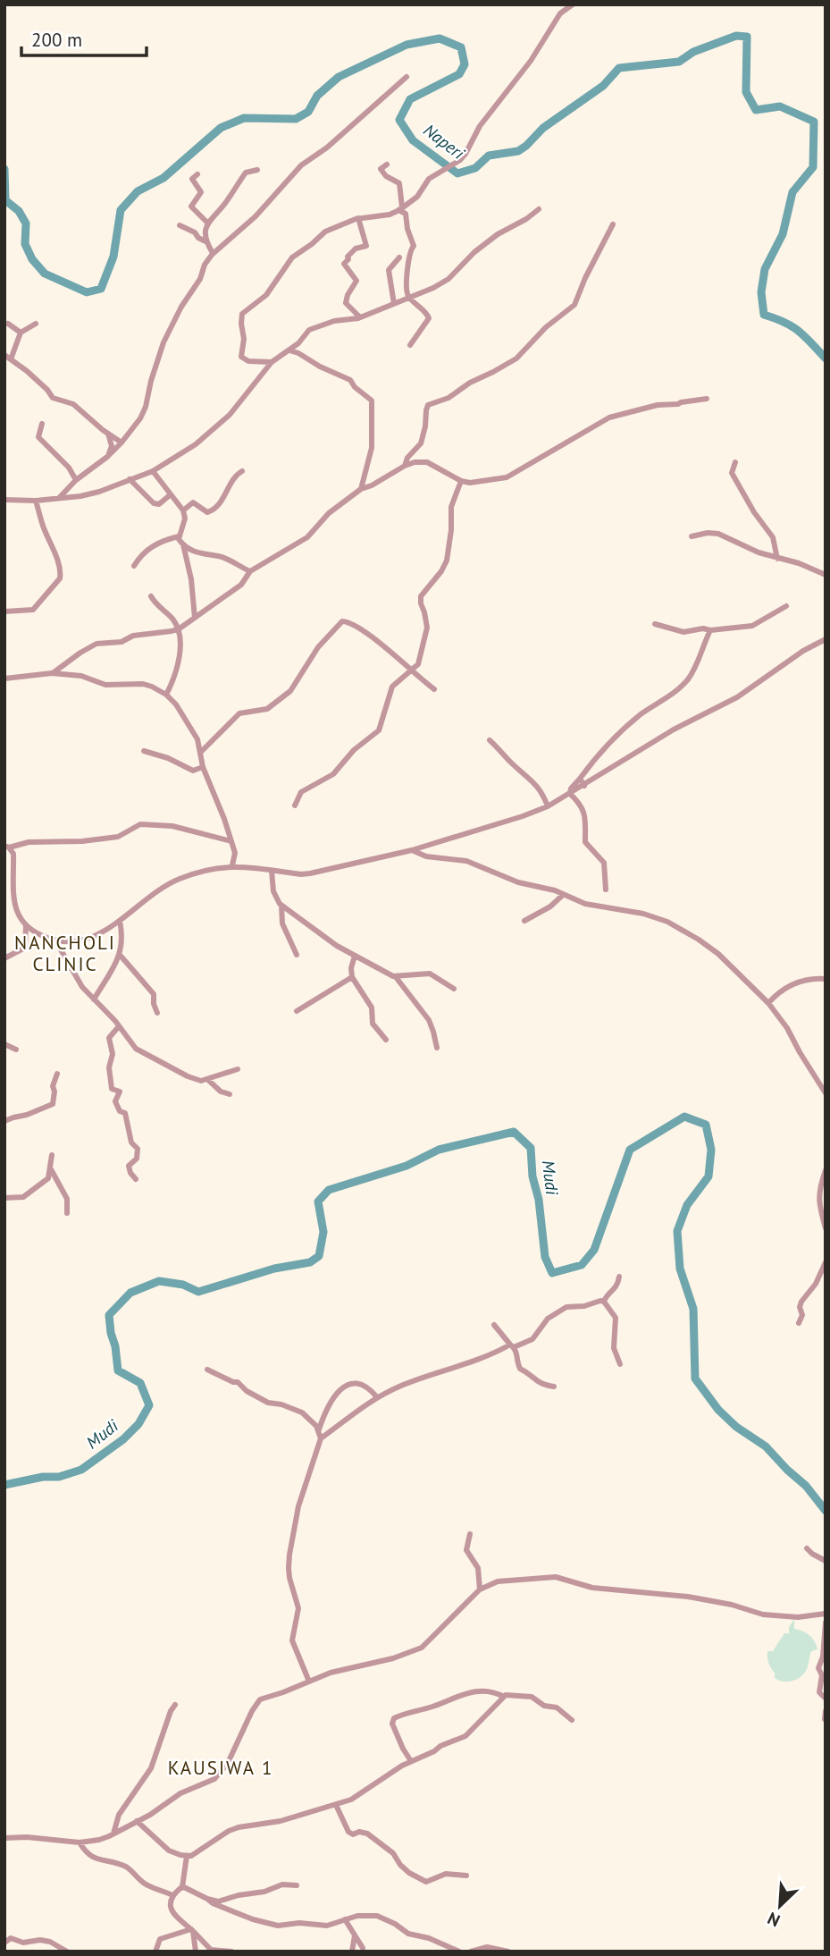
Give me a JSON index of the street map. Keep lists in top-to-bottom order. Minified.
{"districts":["NANCHOLI CLINIC","KAUSIWA 1"],"water":["Naperi","Mudi"],"scale_bar":"200 m","north":"bottom left"}
